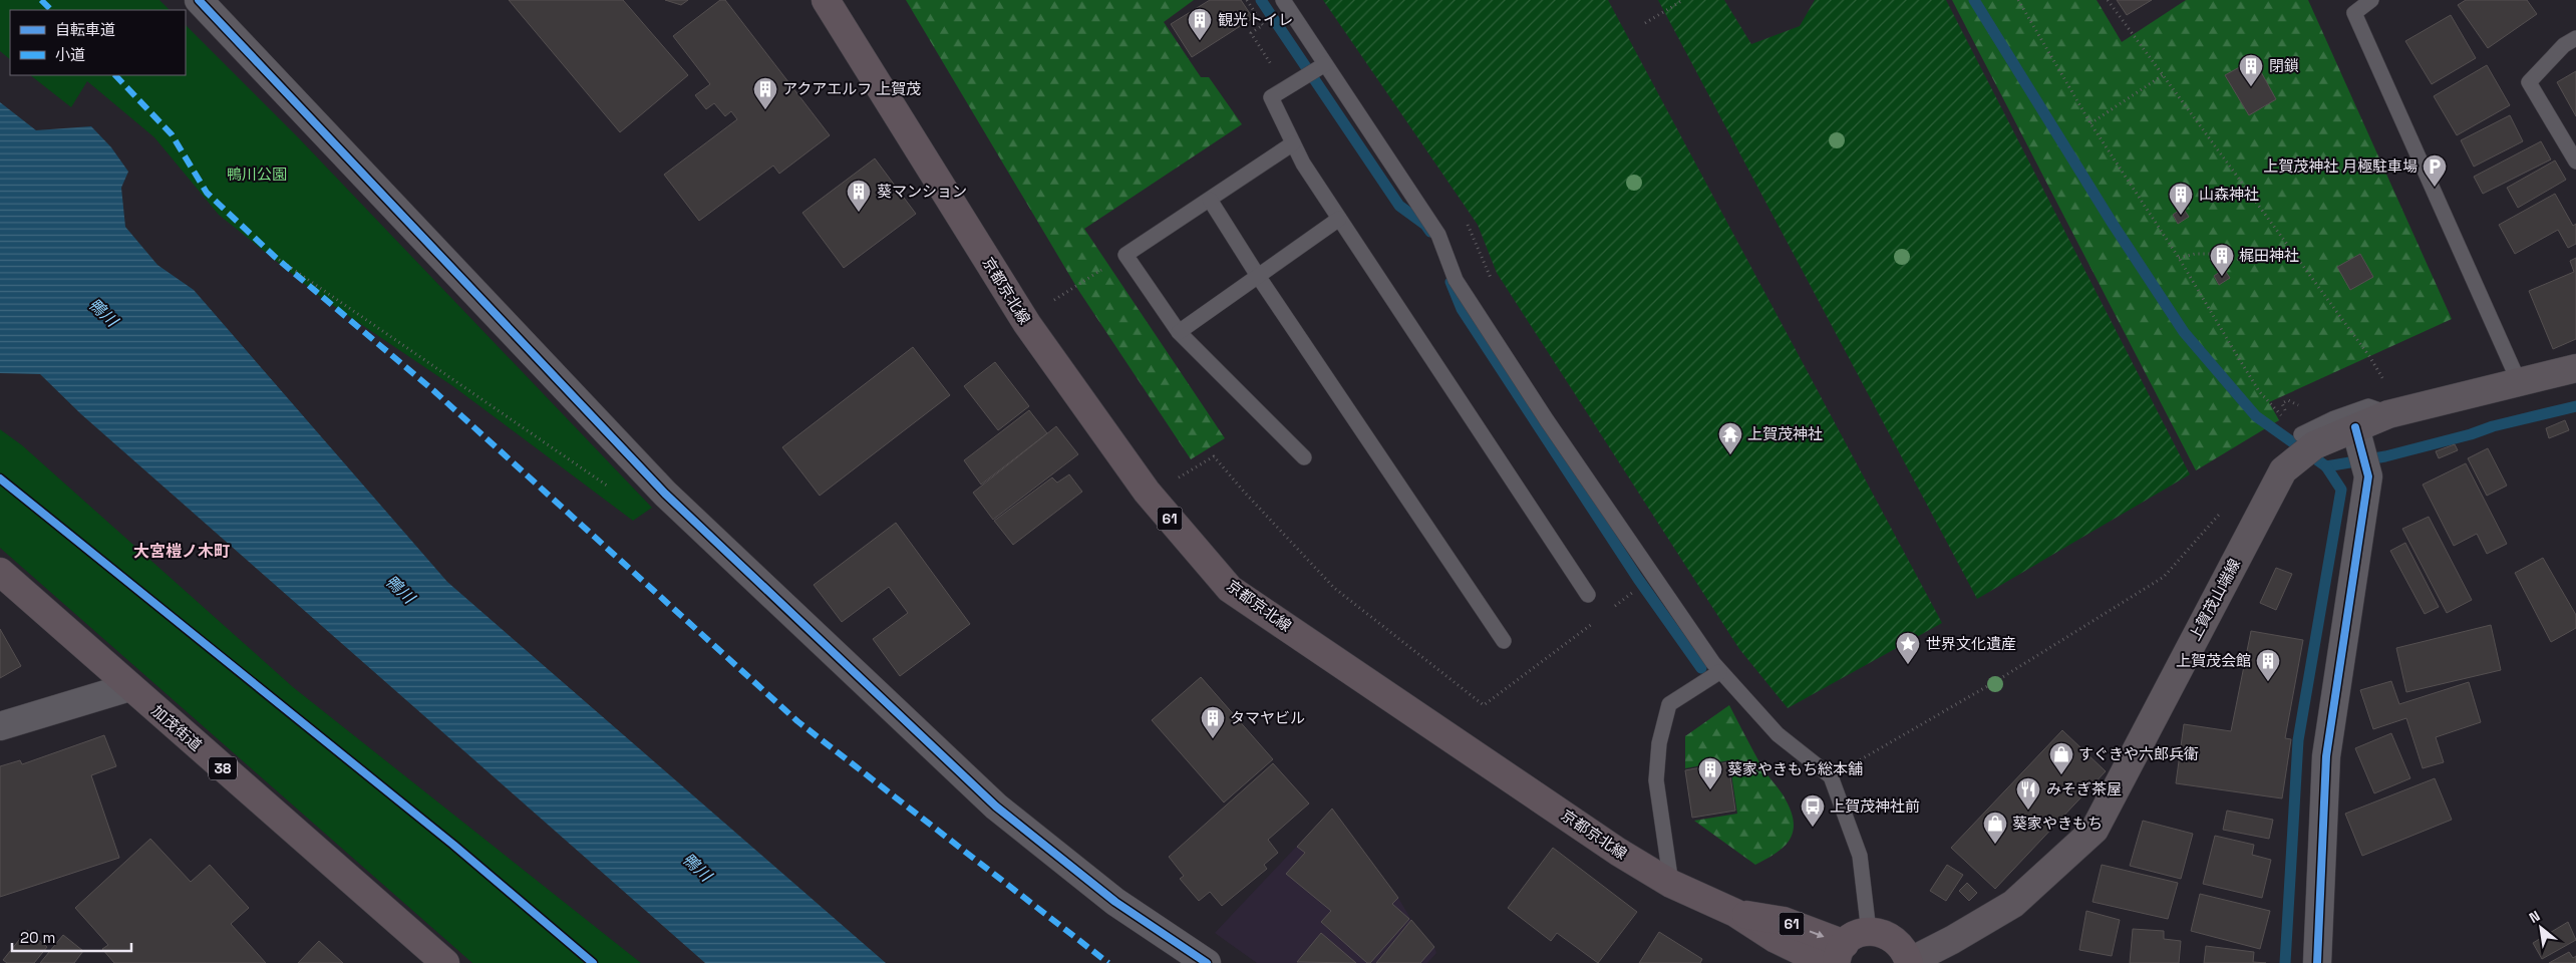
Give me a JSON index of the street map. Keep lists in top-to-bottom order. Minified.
{"streets":{"main road":["京都京北線","61","上賀茂山端線","加茂街道","38"]},"districts":["大宮榿ノ木町"],"water":["鴨川"],"parks":["鴨川公園"],"places":{"building":["観光トイレ","閉鎖","アクアエルフ 上賀茂","葵マンション","山森神社","梶田神社","上賀茂会館","タマヤビル","葵家やきもち総本舗"],"parking":["上賀茂神社 月極駐車場"],"temple":["上賀茂神社"],"place":["世界文化遺産"],"shop":["すぐきや六郎兵衛","葵家やきもち"],"restaurant":["みそぎ茶屋"],"bus stop":["上賀茂神社前"]},"legend":["自転車道","小道"],"scale_bar":"20 m","north":"top left"}
